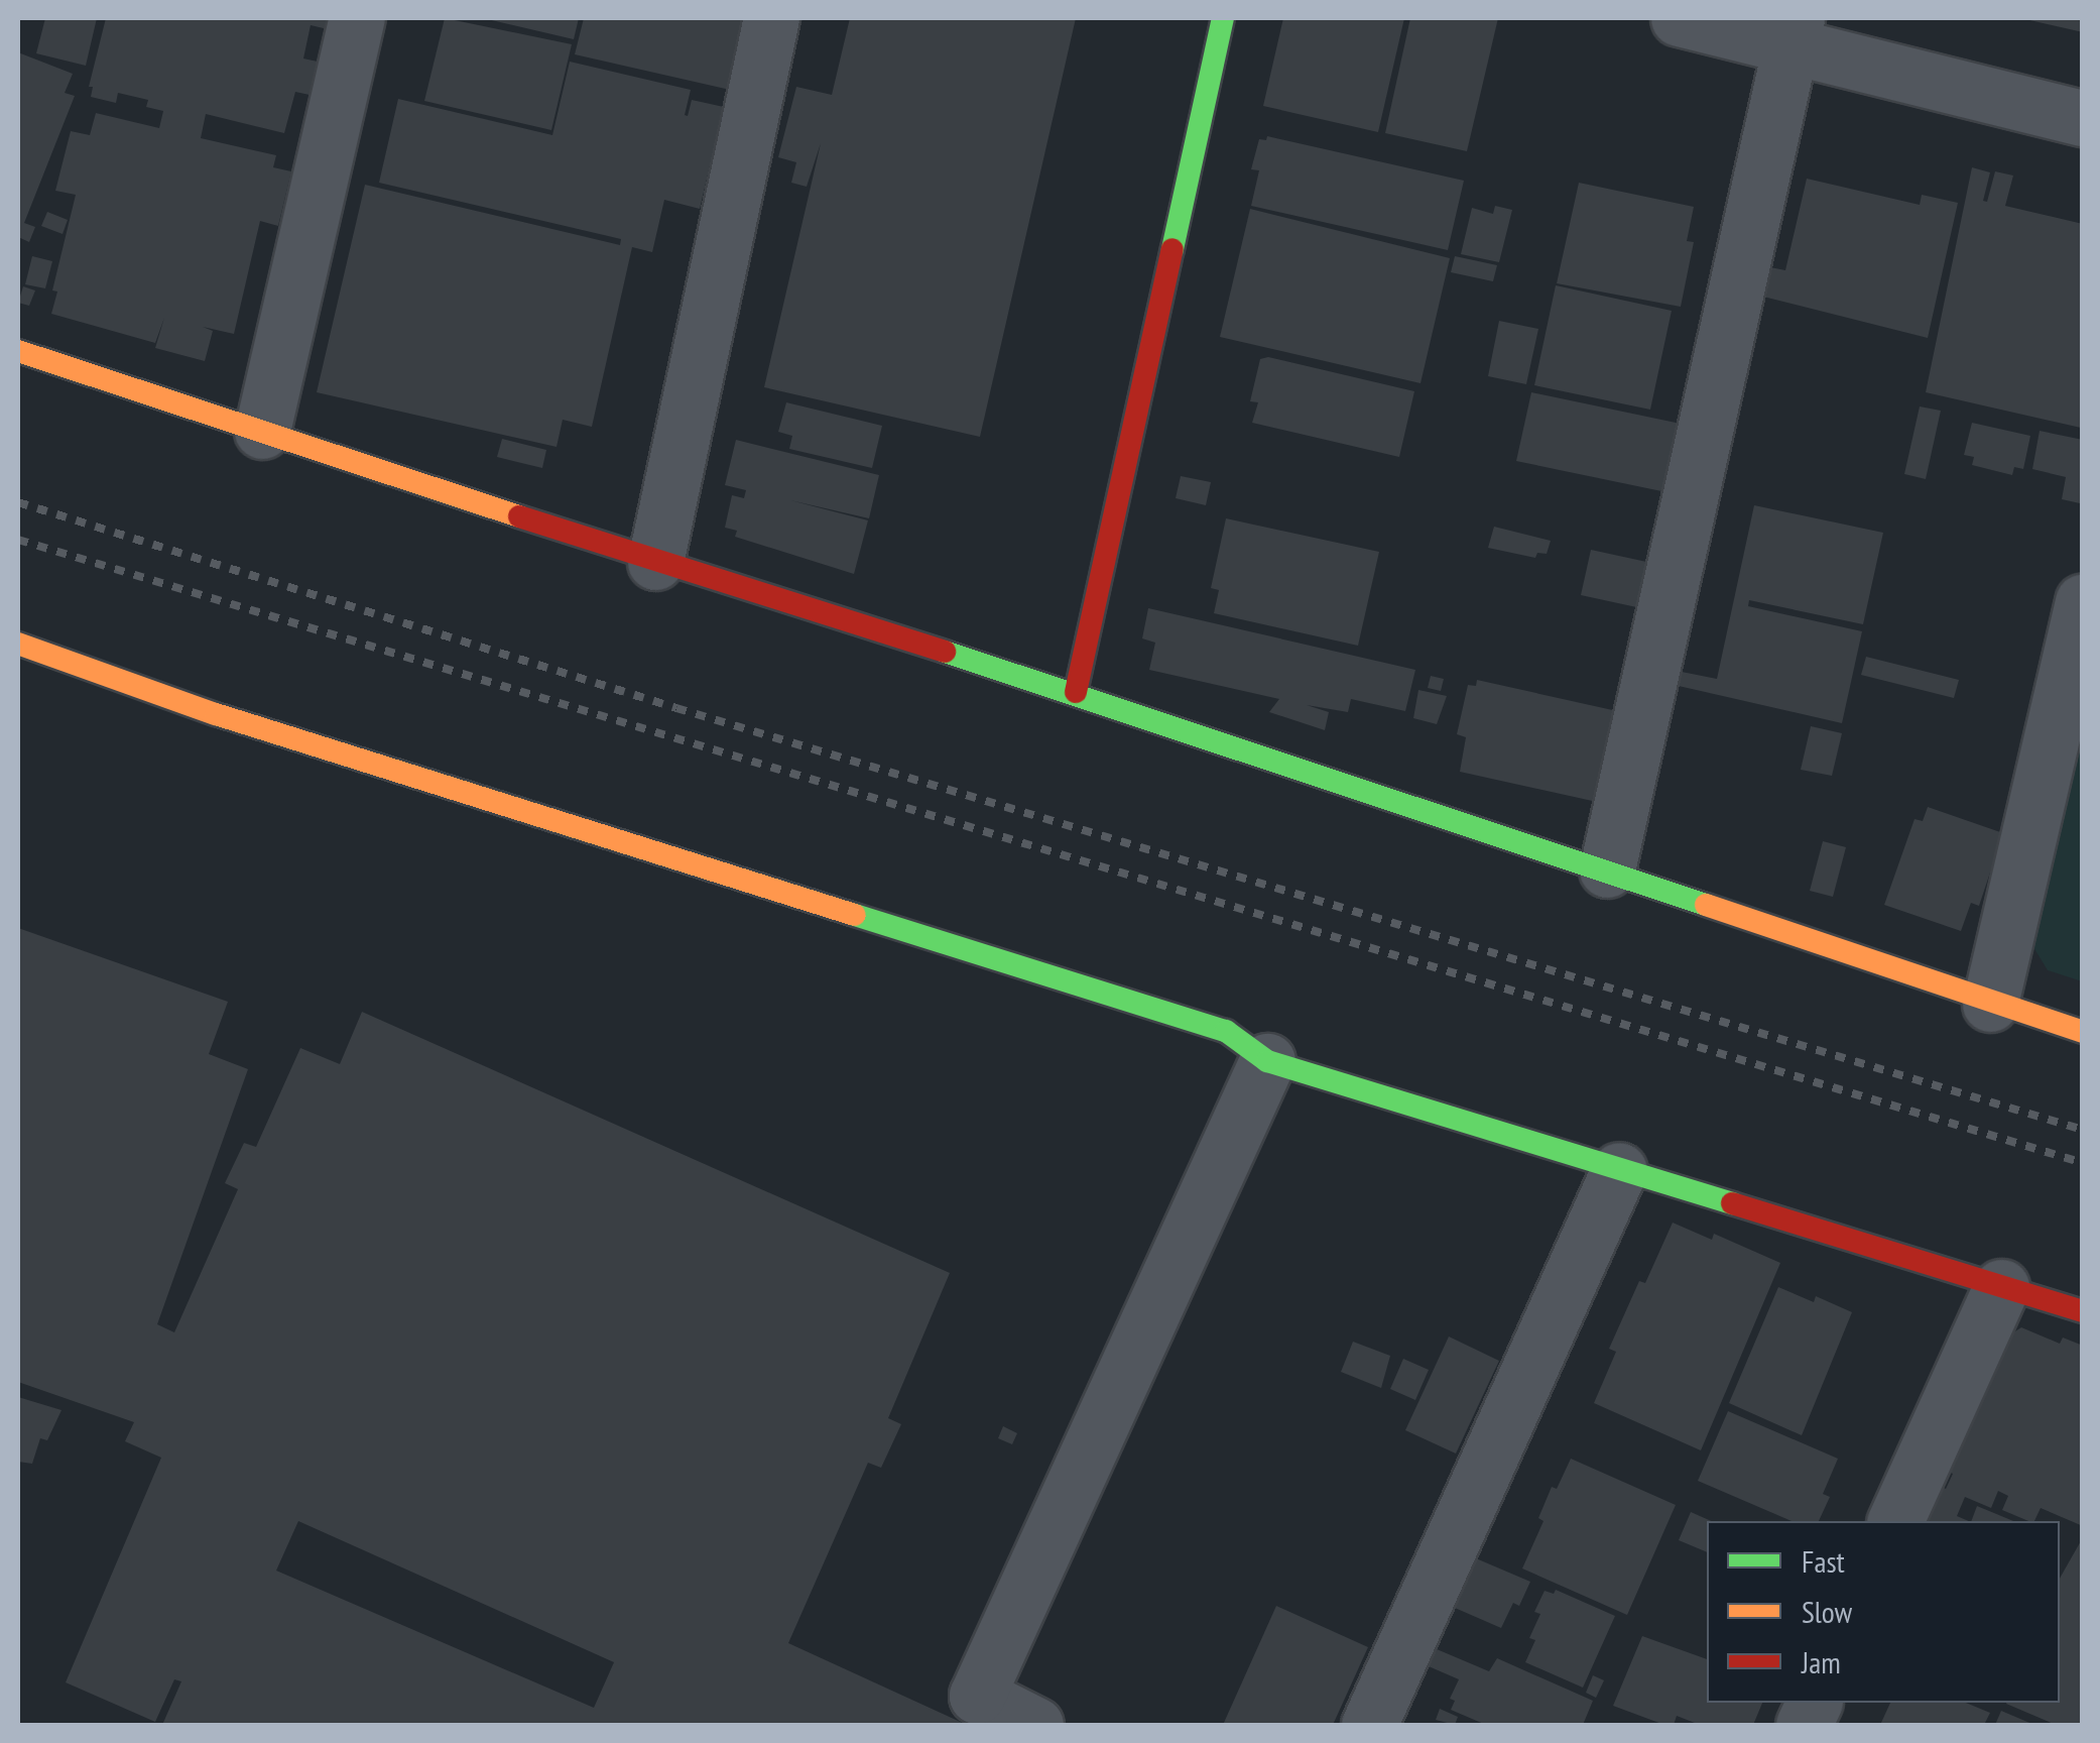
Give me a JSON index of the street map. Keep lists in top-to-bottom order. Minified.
{"legend":["Fast","Slow","Jam"]}
